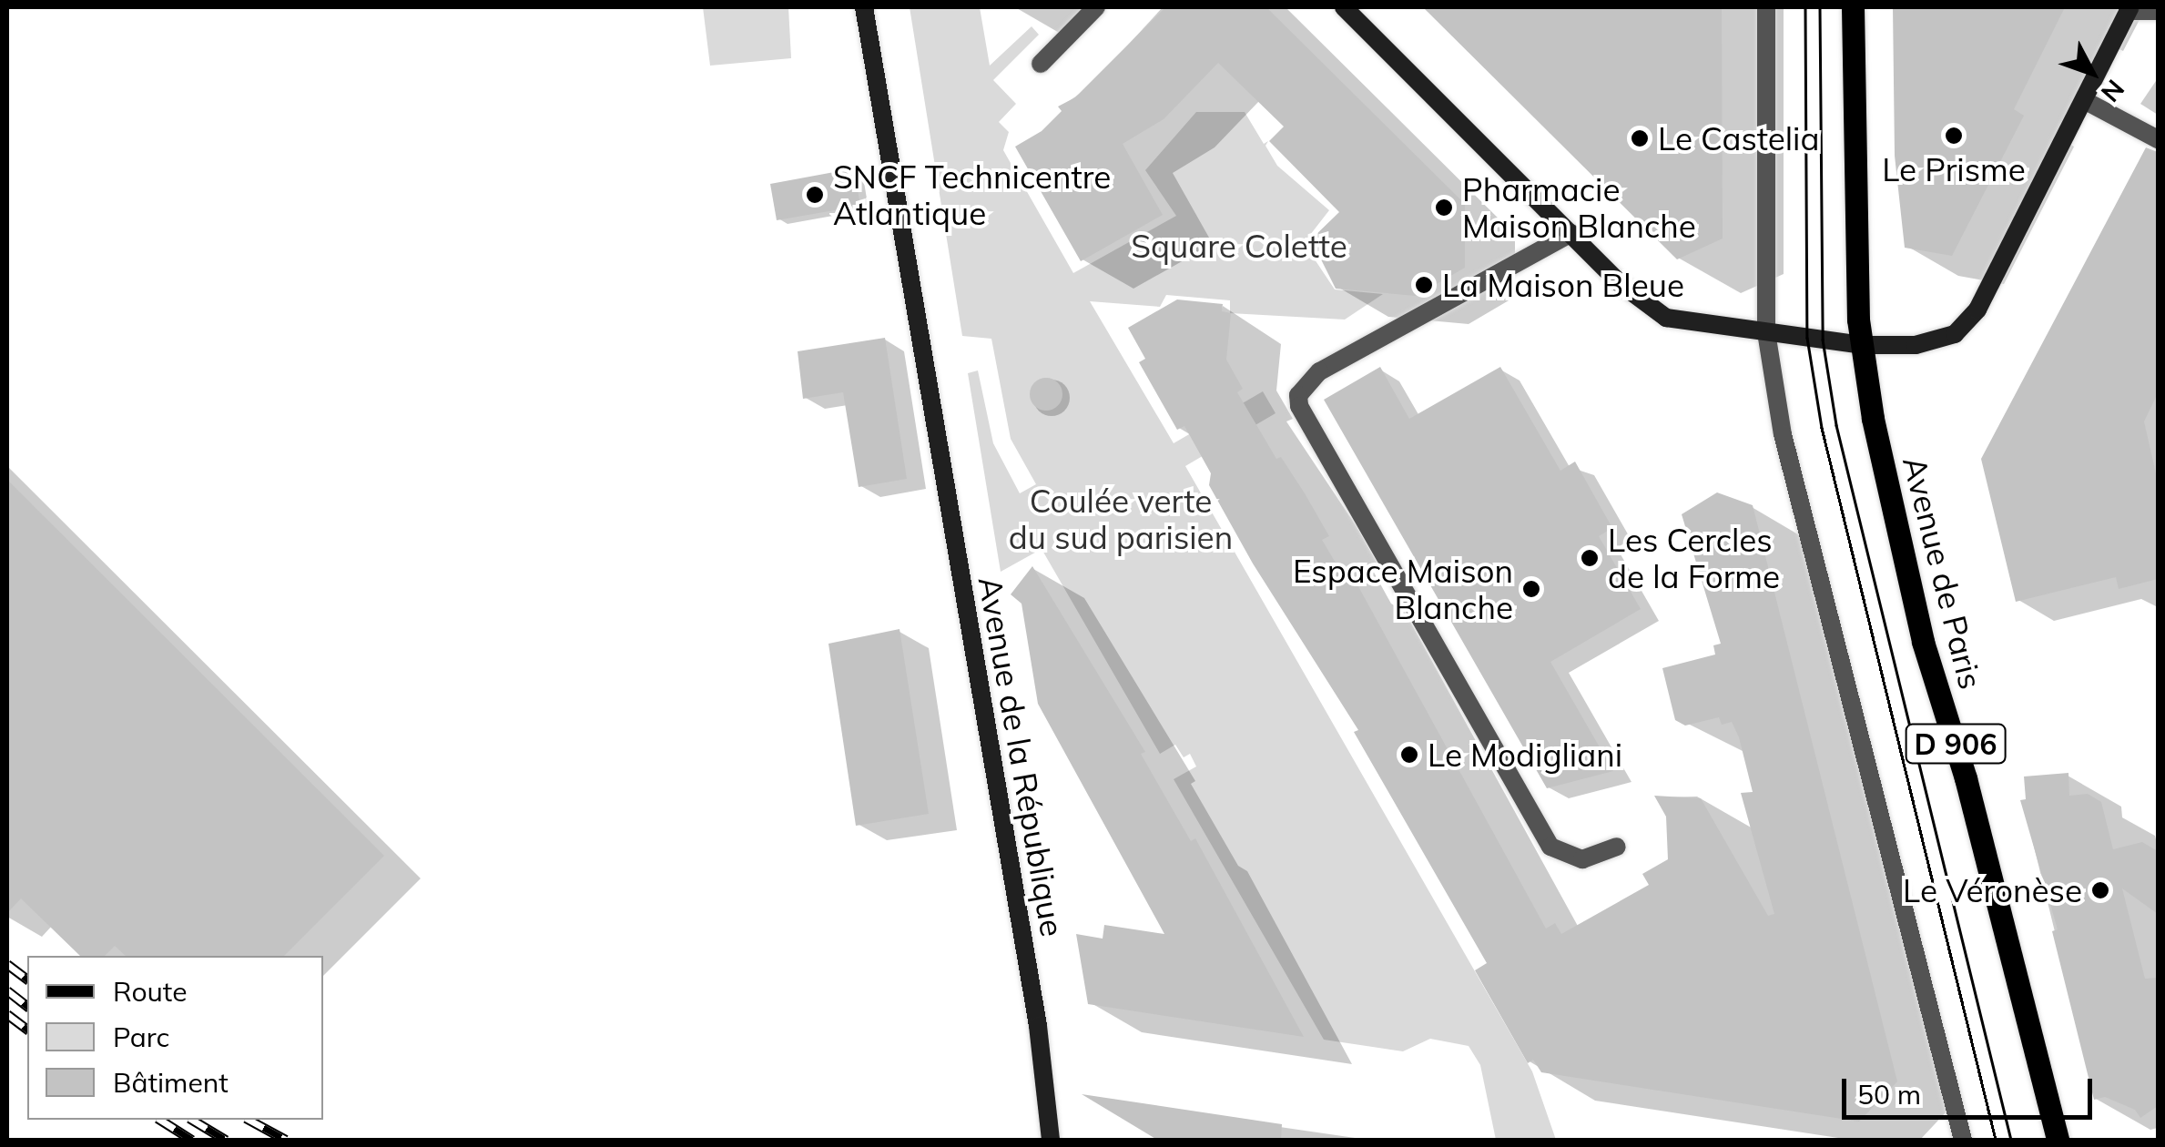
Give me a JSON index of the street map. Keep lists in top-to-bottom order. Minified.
{"streets":{"main road":["Avenue de Paris","D 906","Avenue de la République"]},"parks":["Square Colette","Coulée verte du sud parisien"],"places":["Le Prisme","Le Castelia","SNCF Technicentre Atlantique","Pharmacie Maison Blanche","La Maison Bleue","Les Cercles de la Forme","Espace Maison Blanche","Le Modigliani","Le Véronèse"],"legend":["Route","Parc","Bâtiment"],"scale_bar":"50 m","north":"bottom right"}
